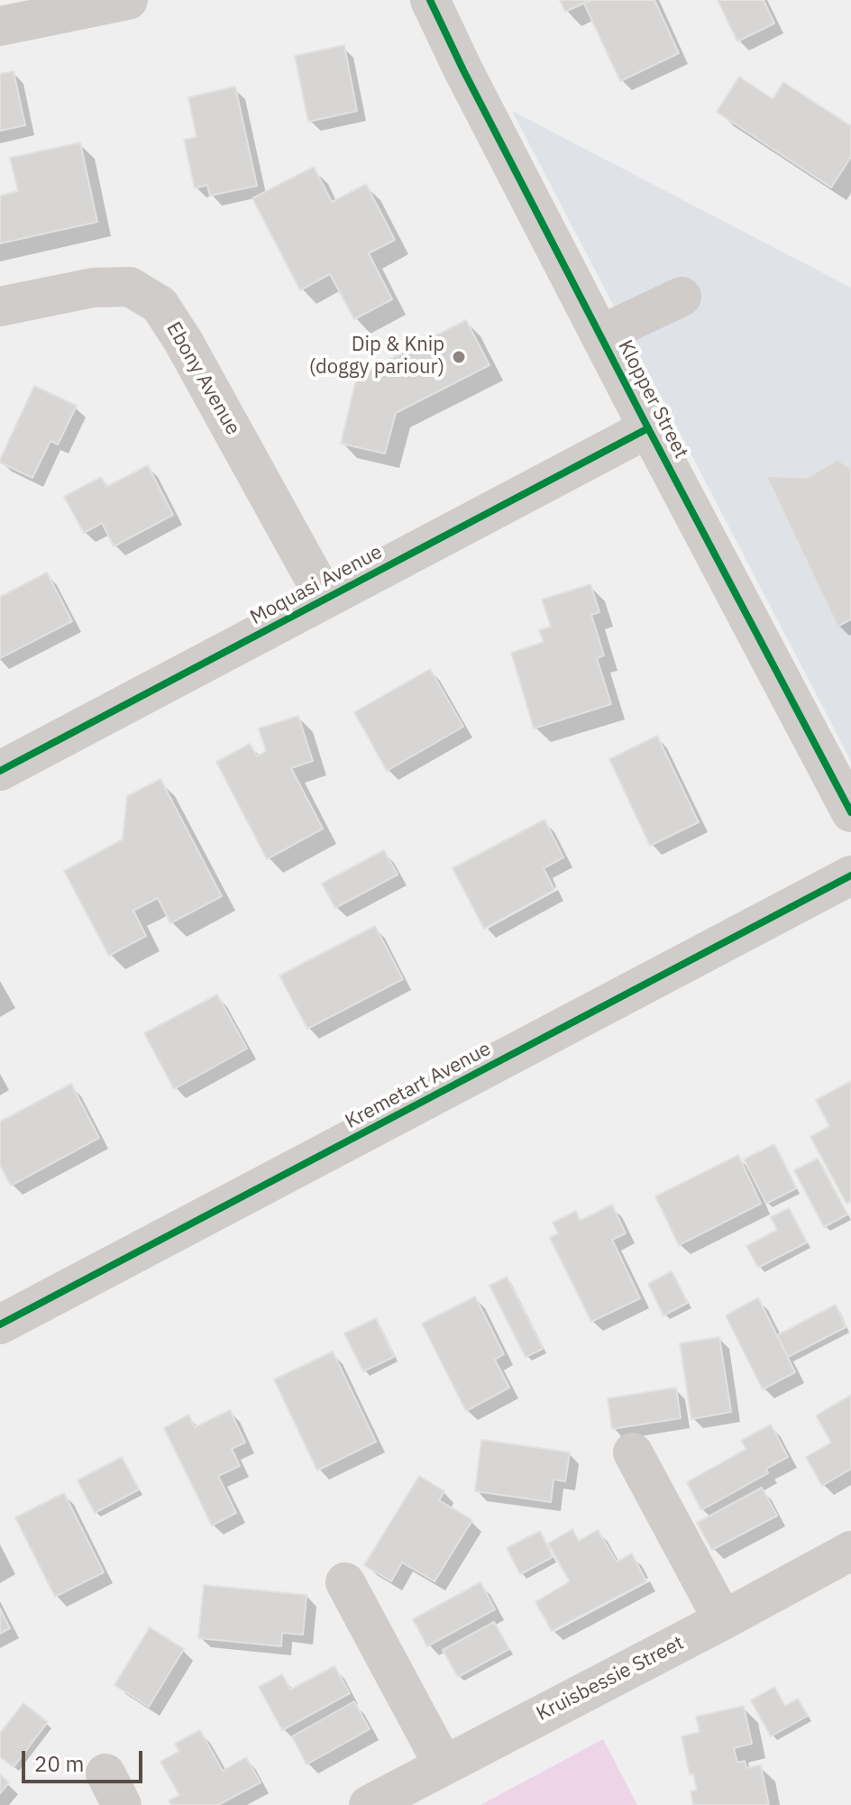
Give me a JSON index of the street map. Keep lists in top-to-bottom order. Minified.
{"streets":{"street":["Ebony Avenue","Klopper Street","Moquasi Avenue","Kremetart Avenue","Kruisbessie Street"]},"crossings":[["Ebony Avenue","Moquasi Avenue"],["Klopper Street","Moquasi Avenue"]],"places":["Dip & Knip (doggy pariour)"],"scale_bar":"20 m"}
